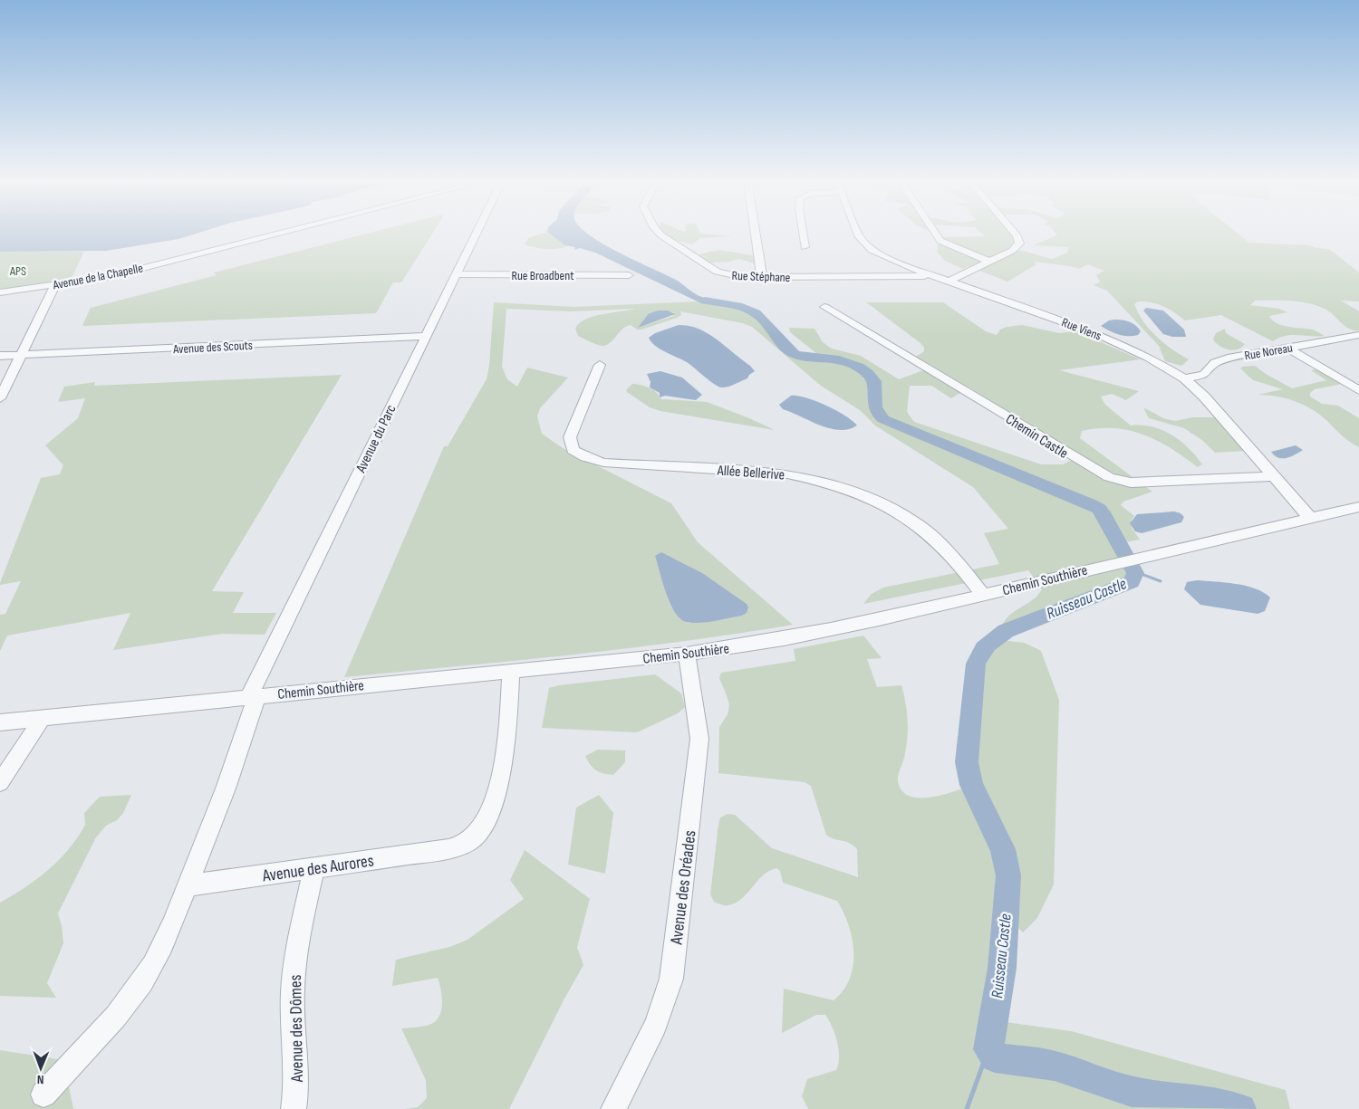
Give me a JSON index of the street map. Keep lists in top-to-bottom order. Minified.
{"streets":{"street":["Rue Broadbent","Avenue de la Chapelle","Rue Stéphane","Rue Viens","Avenue des Scouts","Rue Noreau","Chemin Castle","Avenue du Parc","Allée Bellerive","Chemin Southière","Avenue des Aurores","Avenue des Oréades","Avenue des Dômes"]},"crossings":[["Rue Broadbent","Avenue du Parc"],["Rue Stéphane","Rue Viens"],["Rue Viens","Rue Noreau"],["Rue Viens","Chemin Castle"],["Rue Viens","Chemin Southière"],["Avenue des Scouts","Avenue du Parc"],["Avenue du Parc","Chemin Southière"],["Allée Bellerive","Chemin Southière"],["Chemin Southière","Avenue des Aurores"],["Chemin Southière","Avenue des Oréades"],["Avenue des Aurores","Avenue des Dômes"]],"water":["Ruisseau Castle"],"parks":["APS"],"north":"bottom"}
